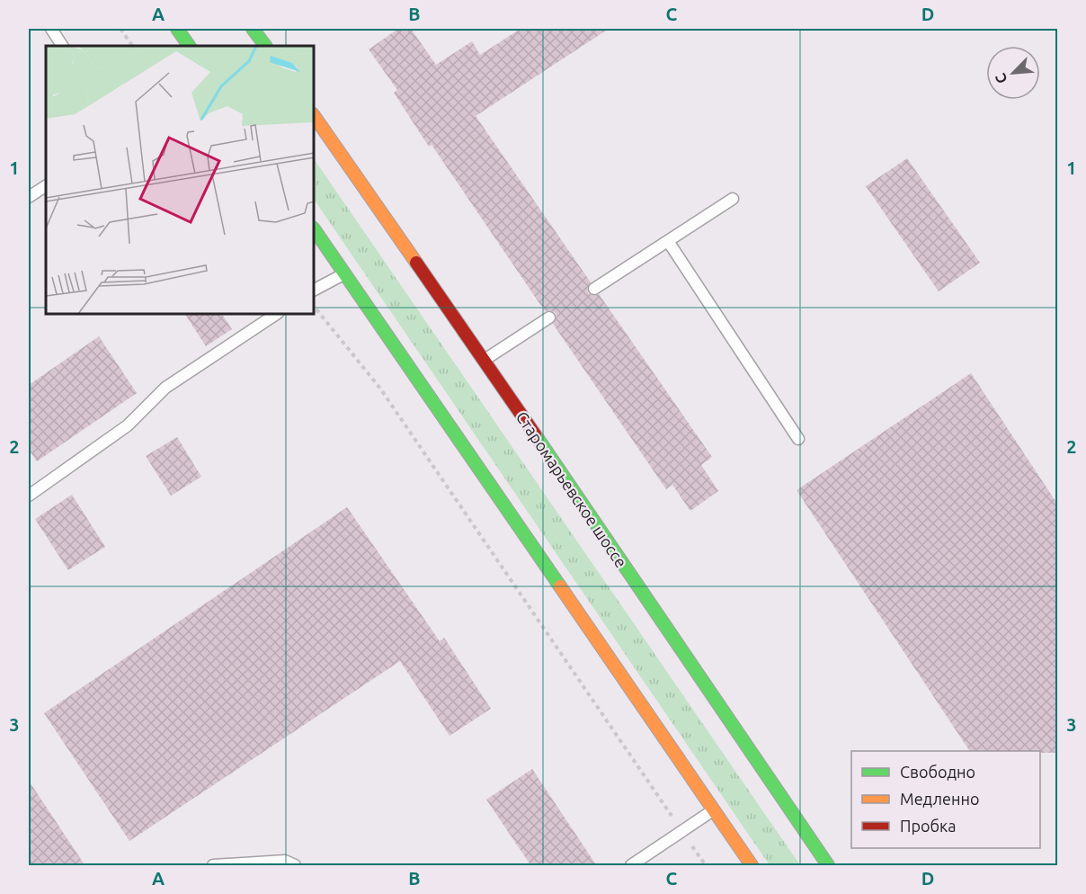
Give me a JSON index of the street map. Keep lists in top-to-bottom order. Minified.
{"streets":{"main road":["Старомарьевское шоссе"]},"legend":["Свободно","Медленно","Пробка"],"north":"bottom left","grid":{"columns":["A","B","C","D"],"rows":["1","2","3"]}}
